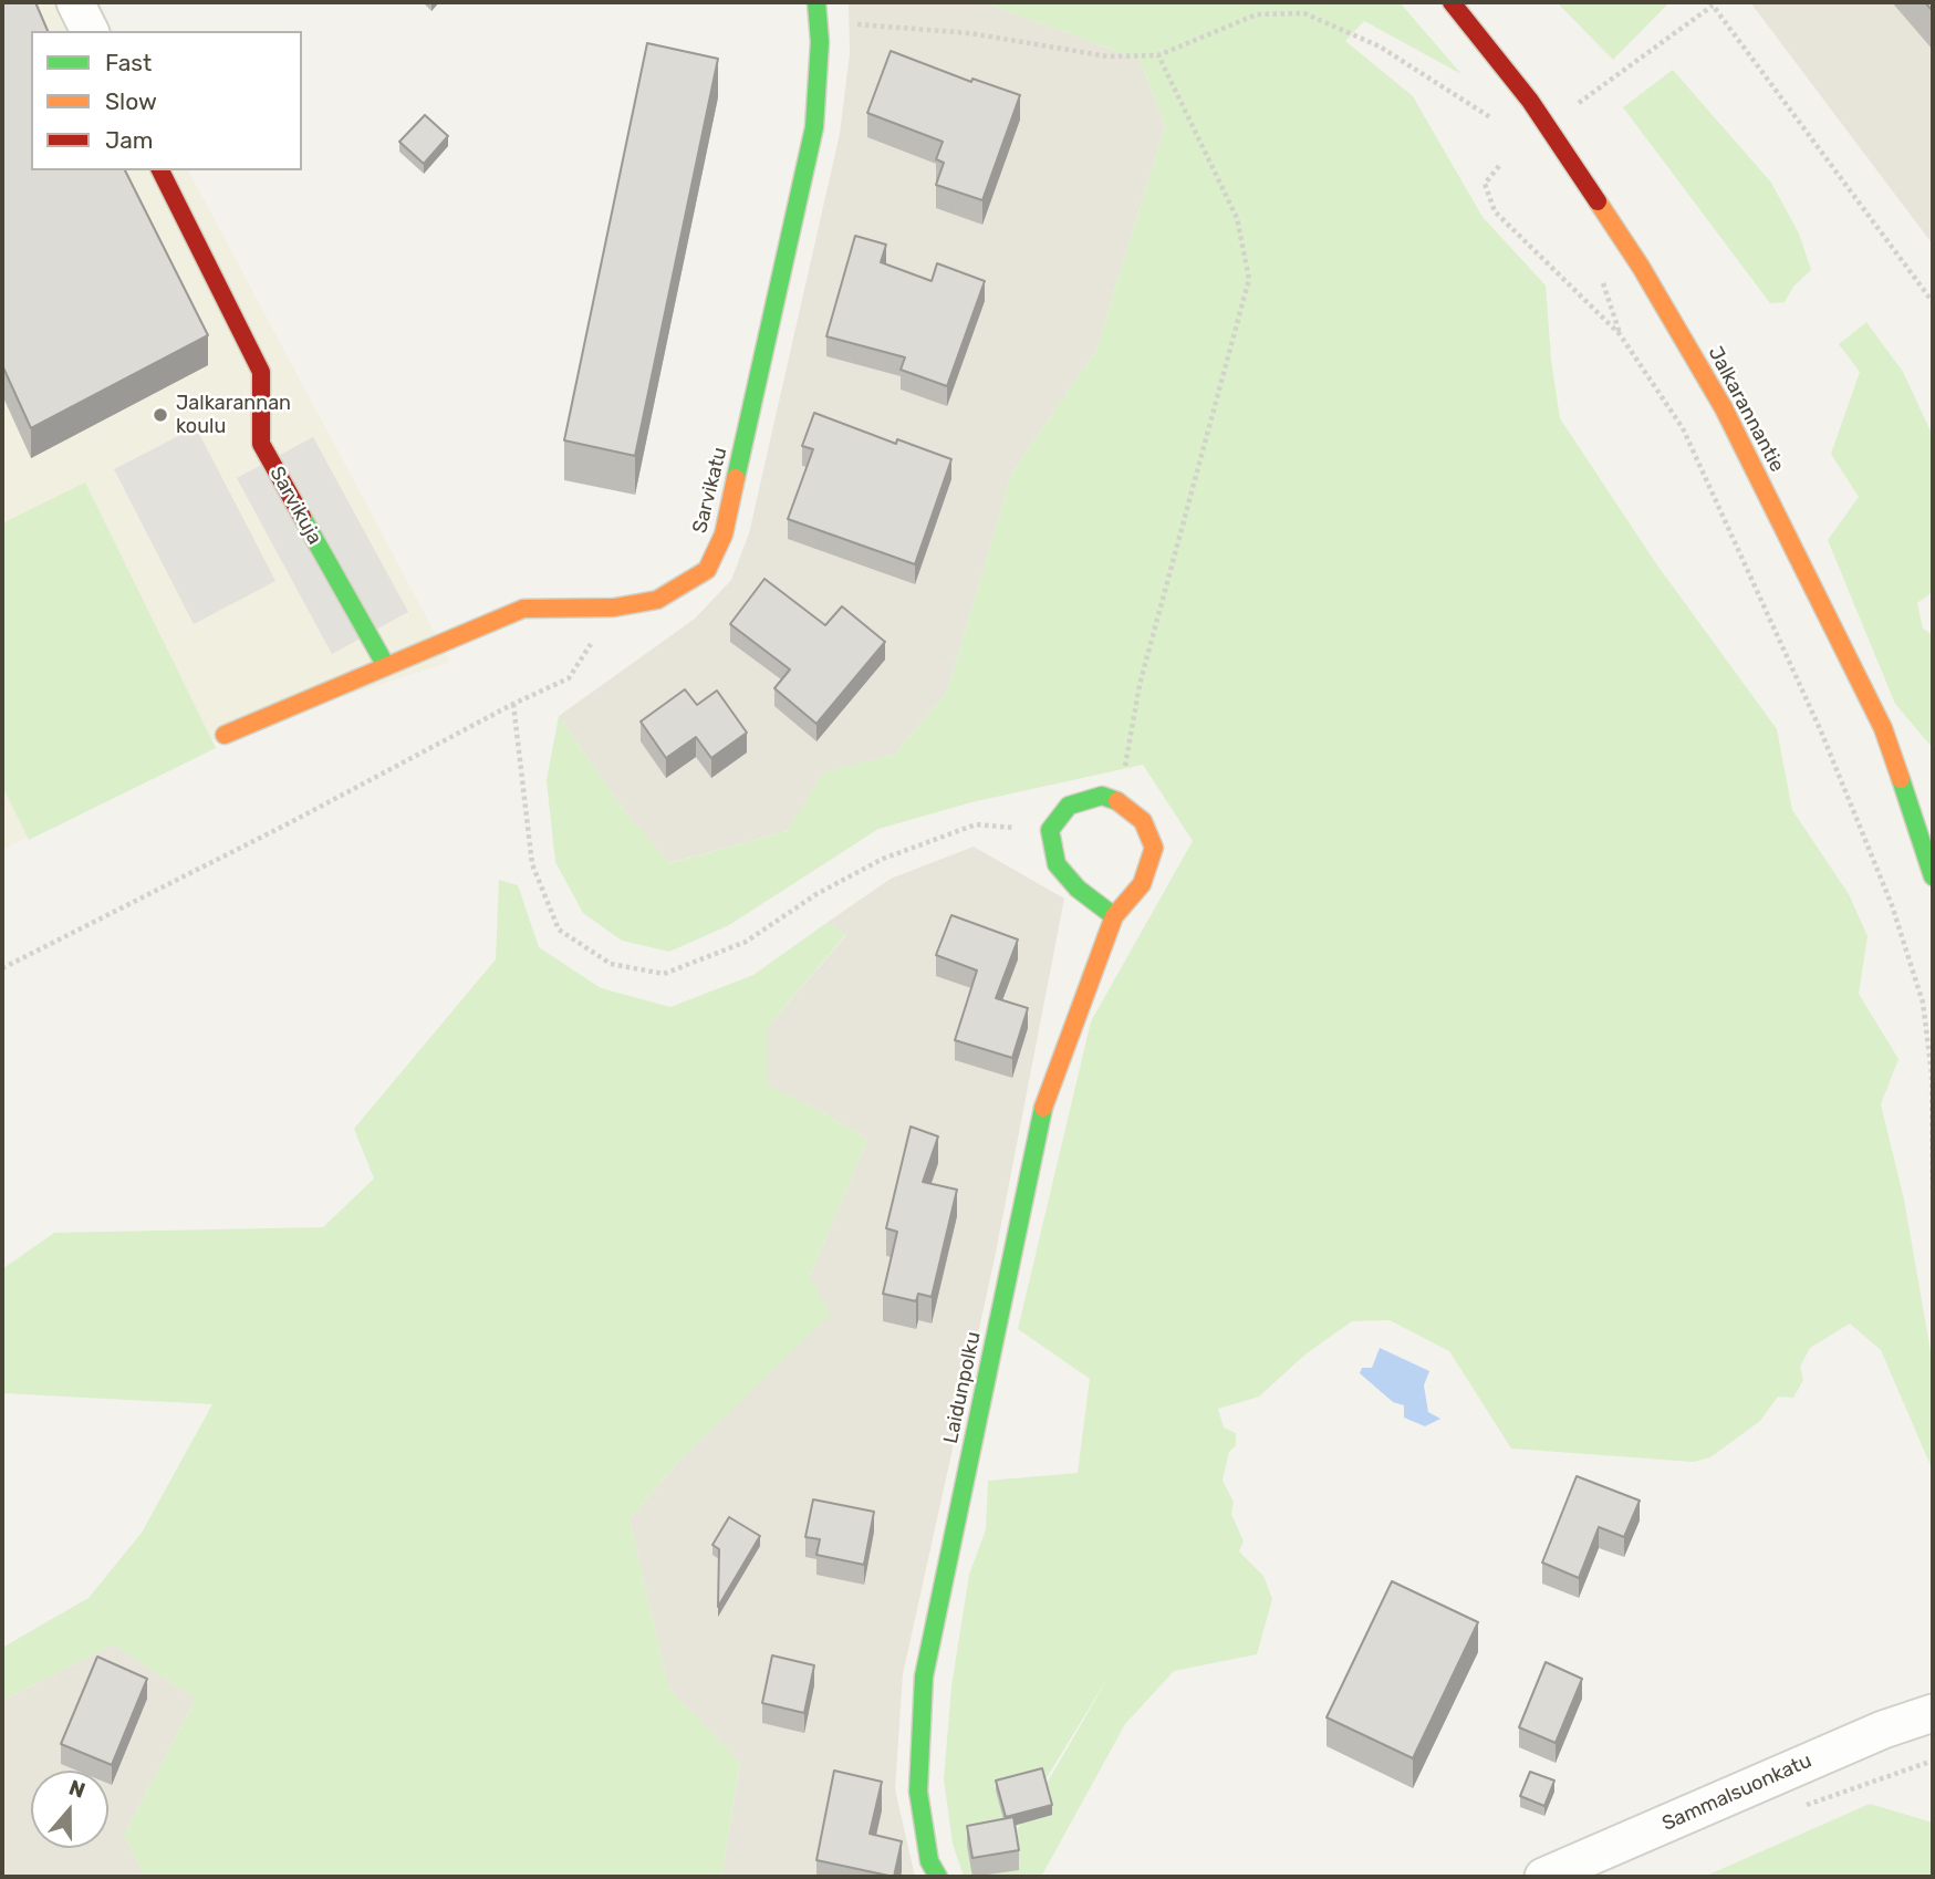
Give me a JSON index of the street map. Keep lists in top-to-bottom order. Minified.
{"streets":{"street":["Jalkarannantie","Sarvikatu","Sarvikuja","Laidunpolku","Sammalsuonkatu"]},"crossings":[["Sarvikatu","Sarvikuja"]],"places":["Jalkarannan koulu"],"legend":["Fast","Slow","Jam"],"north":"top"}
